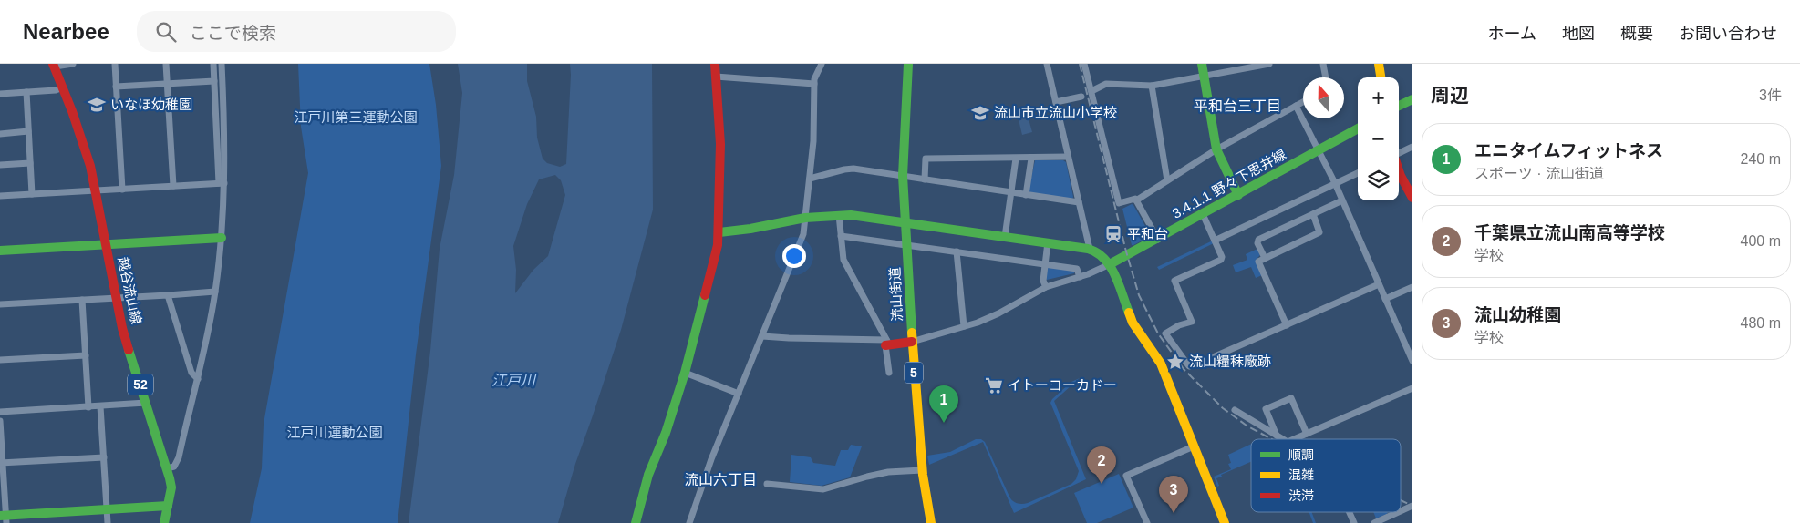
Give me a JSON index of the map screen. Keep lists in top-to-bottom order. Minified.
{"streets":{"street":["3.4.1.1 野々下思井線","越谷流山線","流山街道","5","52"]},"districts":["平和台三丁目","流山六丁目"],"water":["江戸川"],"parks":["江戸川第三運動公園","江戸川運動公園"],"places":{"school or university":["いなほ幼稚園","流山市立流山小学校"],"station":["平和台"],"place":["流山糧秣廠跡"],"supermarket":["イトーヨーカドー"]},"legend":["順調","混雑","渋滞"],"north":"top","page":{"header":"Nearbee","search":"ここで検索","nav":["ホーム","地図","概要","お問い合わせ"],"heading":["周辺","3件"],"map_buttons":["+","−"],"list":[{"mark":"1","name":"エニタイムフィットネス","note":"スポーツ · 流山街道","value":"240 m"},{"mark":"2","name":"千葉県立流山南高等学校","note":"学校","value":"400 m"},{"mark":"3","name":"流山幼稚園","note":"学校","value":"480 m"}],"pins":["1","2","3"]}}
